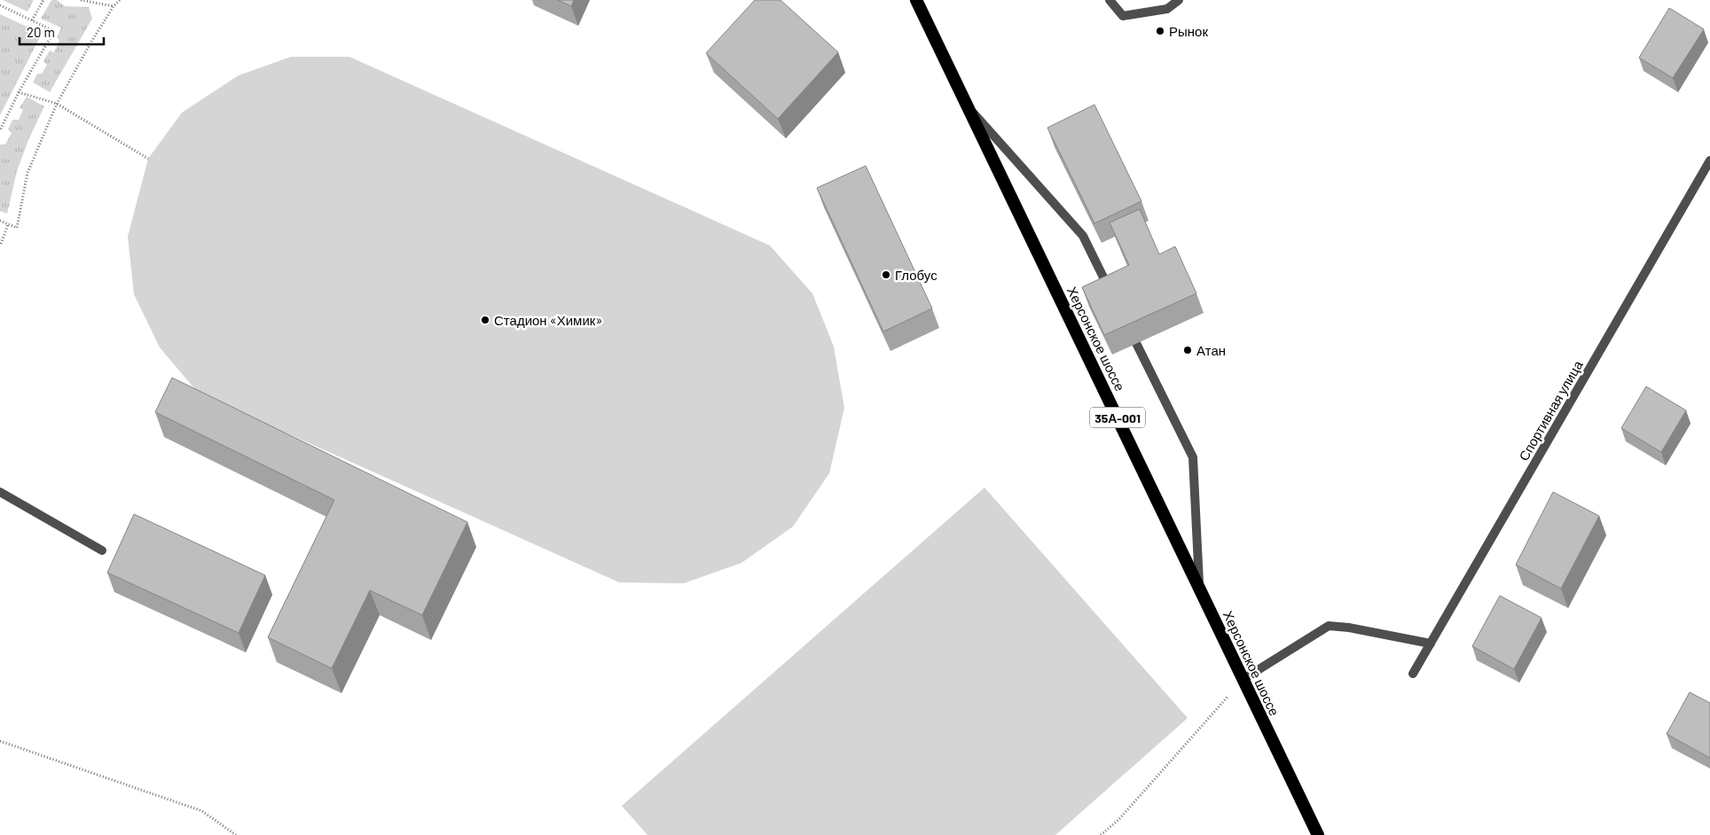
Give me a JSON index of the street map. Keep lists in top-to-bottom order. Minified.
{"streets":{"highway":["Херсонское шоссе","35А-001"],"street":["Спортивная улица"]},"places":["Рынок","Глобус","Стадион «Химик»","Атан"],"scale_bar":"20 m"}
